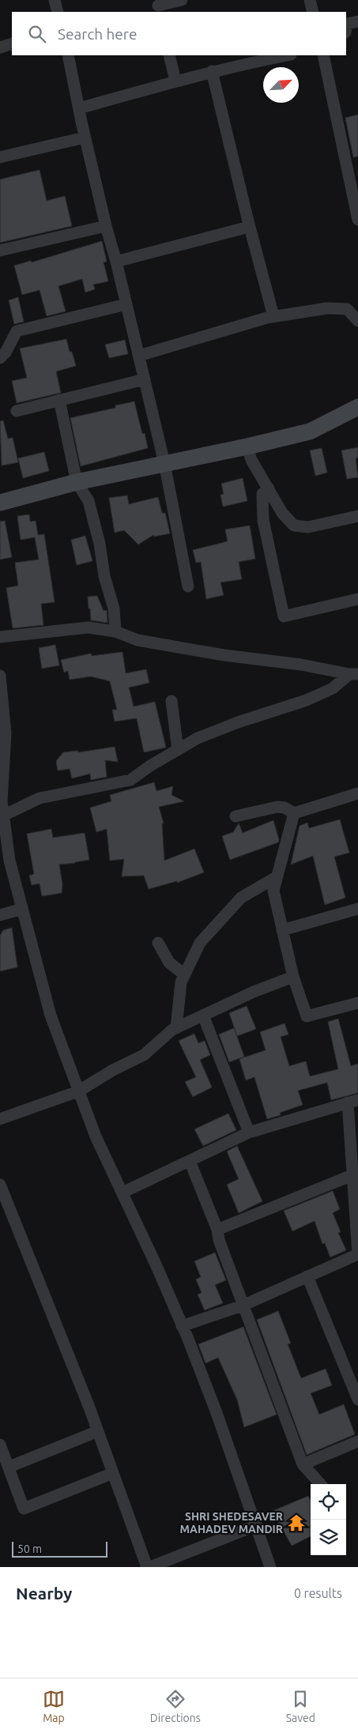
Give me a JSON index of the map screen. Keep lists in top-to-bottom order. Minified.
{"places":{"temple":["SHRI SHEDESAVER MAHADEV MANDIR"]},"scale_bar":"50 m","north":"top right","page":{"search":"Search here","scale":"50 m","heading":["Nearby","0 results"],"nav":["Map","Directions","Saved"]}}
